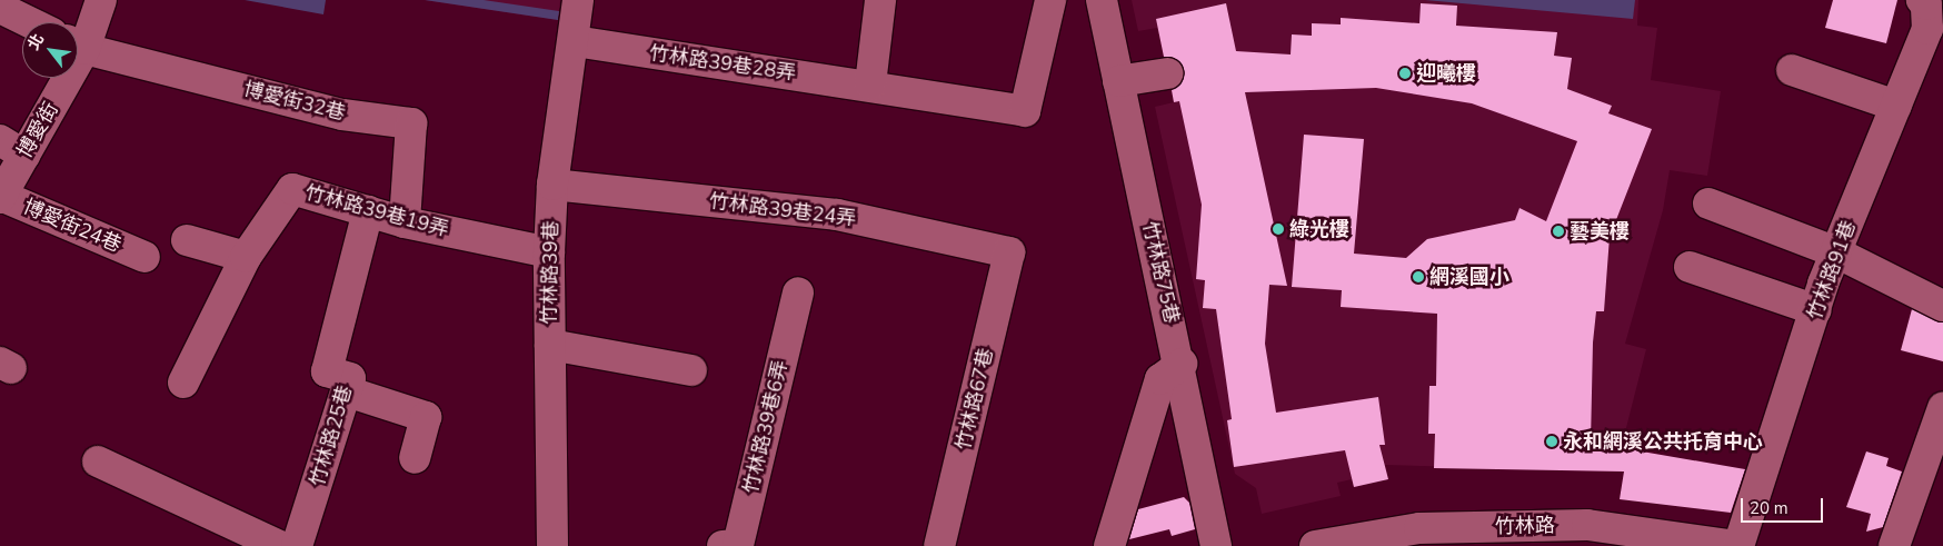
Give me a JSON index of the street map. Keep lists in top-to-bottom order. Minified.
{"streets":{"street":["竹林路39巷28弄","博愛街32巷","博愛街","竹林路39巷24弄","竹林路39巷19弄","博愛街24巷","竹林路91巷","竹林路39巷","竹林路75巷","竹林路67巷","竹林路39巷6弄","竹林路25巷","竹林路"]},"crossings":[["竹林路39巷28弄","竹林路39巷"],["博愛街32巷","竹林路39巷19弄"],["博愛街","博愛街24巷"],["竹林路39巷24弄","竹林路39巷"],["竹林路39巷24弄","竹林路67巷"],["竹林路39巷19弄","竹林路39巷"],["竹林路39巷19弄","竹林路25巷"],["竹林路91巷","竹林路"]],"places":["迎曦樓","綠光樓","藝美樓","網溪國小","永和網溪公共托育中心"],"scale_bar":"20 m","north":"top left"}
